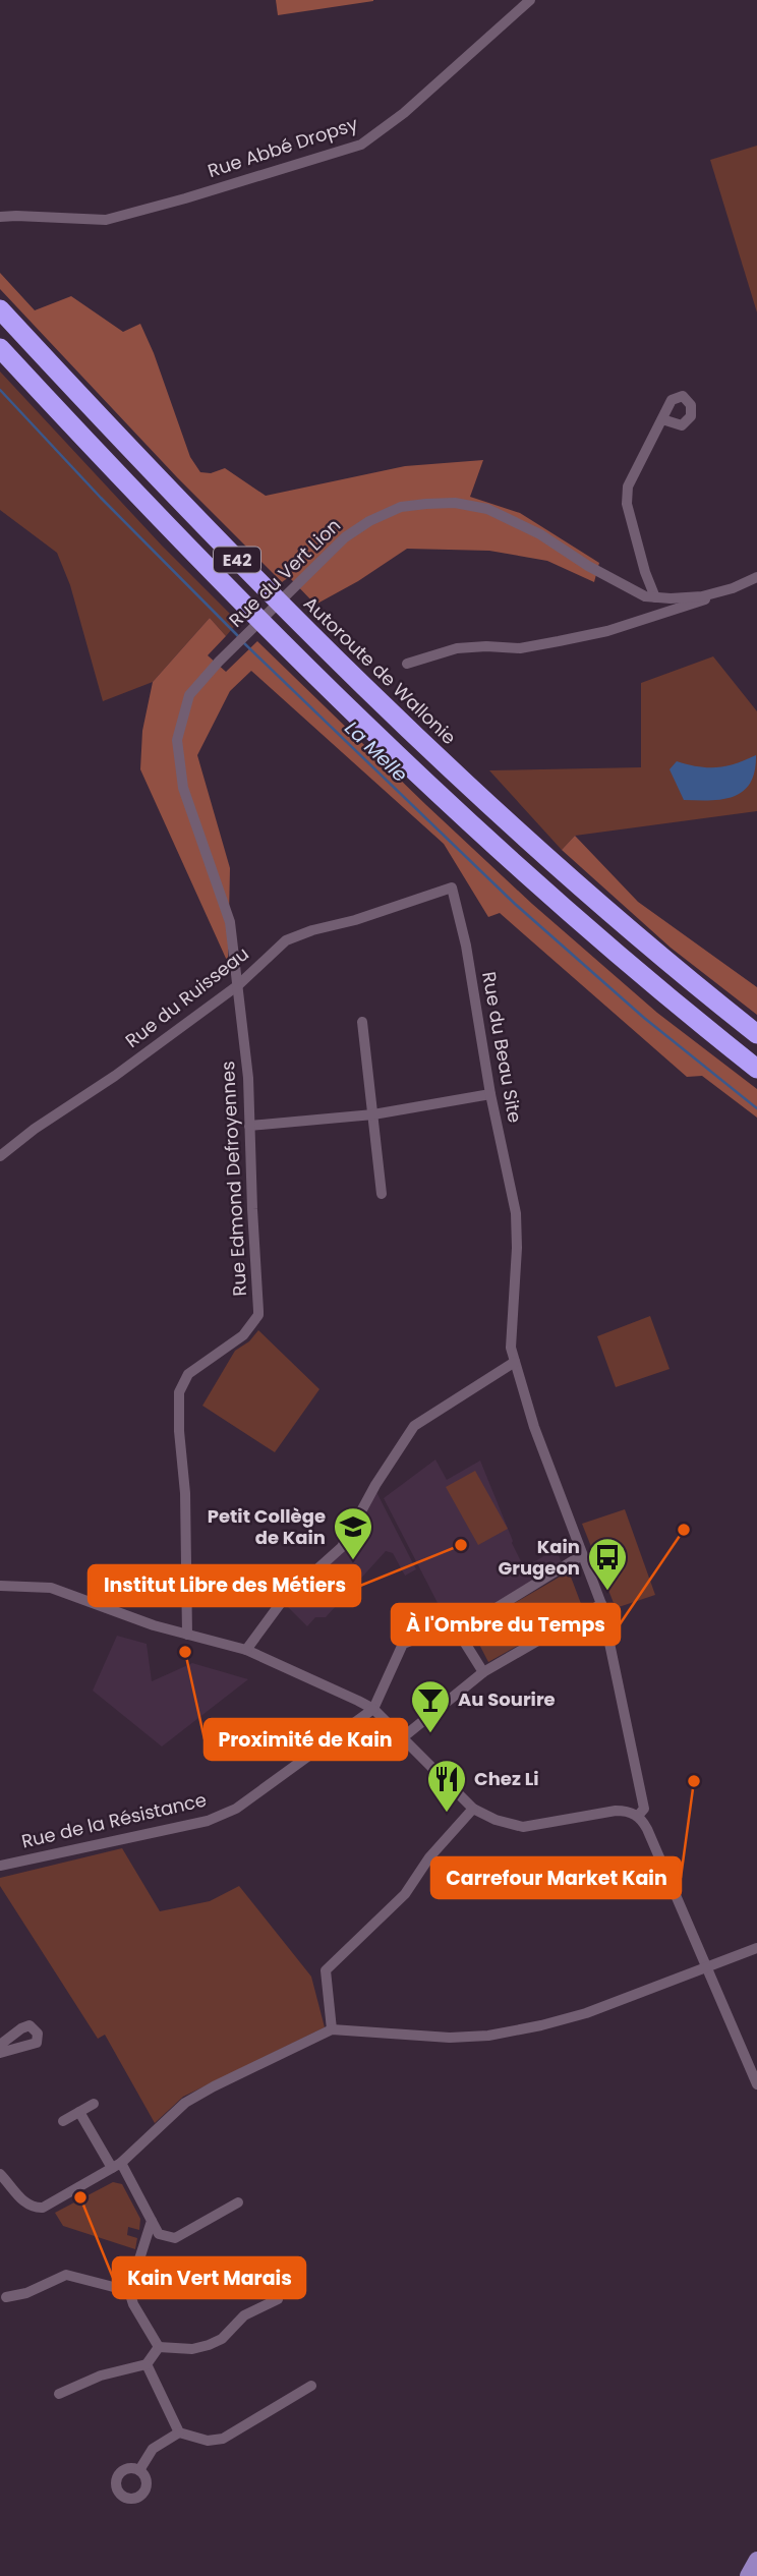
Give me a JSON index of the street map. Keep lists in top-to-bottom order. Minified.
{"streets":{"highway":["E42","Autoroute de Wallonie"],"street":["Rue Abbé Dropsy","Rue du Vert Lion","Rue du Ruisseau","Rue du Beau Site","Rue Edmond Defroyennes","Rue de la Résistance"]},"crossings":[["Rue du Vert Lion","Rue Edmond Defroyennes"],["Rue du Ruisseau","Rue du Beau Site"],["Rue du Ruisseau","Rue Edmond Defroyennes"]],"water":["La Melle"],"places":{"other":["À l'Ombre du Temps","Institut Libre des Métiers","Proximité de Kain","Carrefour Market Kain","Kain Vert Marais"],"school or university":["Petit Collège de Kain"],"bus stop":["Kain Grugeon"],"bar":["Au Sourire"],"restaurant":["Chez Li"]}}
